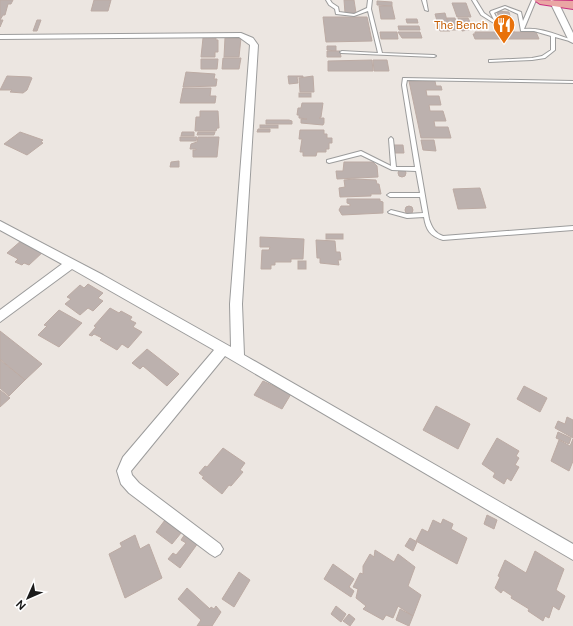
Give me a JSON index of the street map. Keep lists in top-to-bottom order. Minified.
{"places":{"restaurant":["The Bench"]},"north":"bottom left"}
